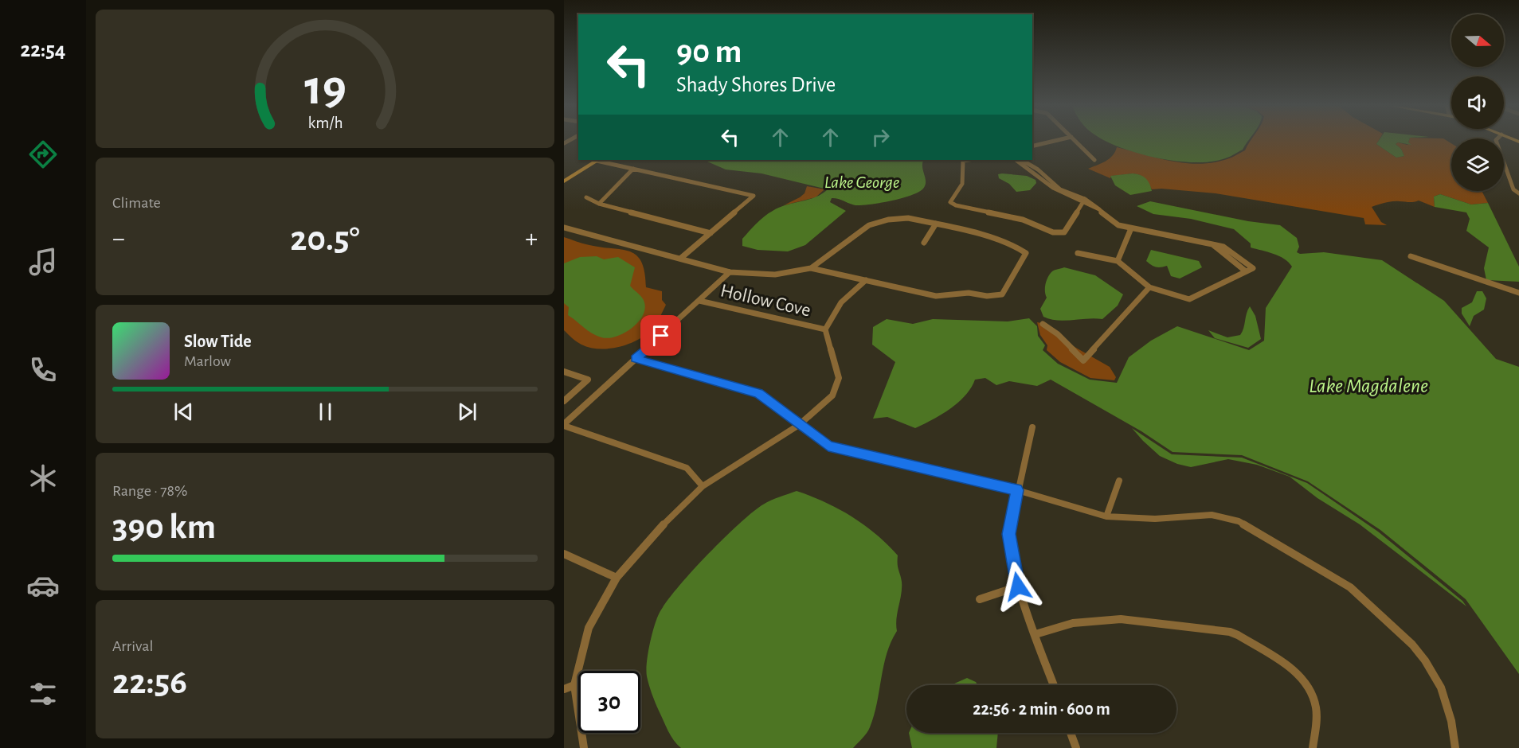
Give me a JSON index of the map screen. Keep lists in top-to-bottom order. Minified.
{"streets":{"street":["Hollow Cove"]},"water":["Lake George","Lake Magdalene"],"north":"right","page":{"tabs":"22:54","turn":["90 m","Shady Shores Drive"],"tile":["Climate",["Range · 78%","390 km"],["Arrival","22:56"]],"heat":["−","20.5°","+"],"song":["Slow Tide","Marlow"],"limit":"30","trip":"22:56 · 2 min · 600 m","gauge":["19","km/h"]}}
